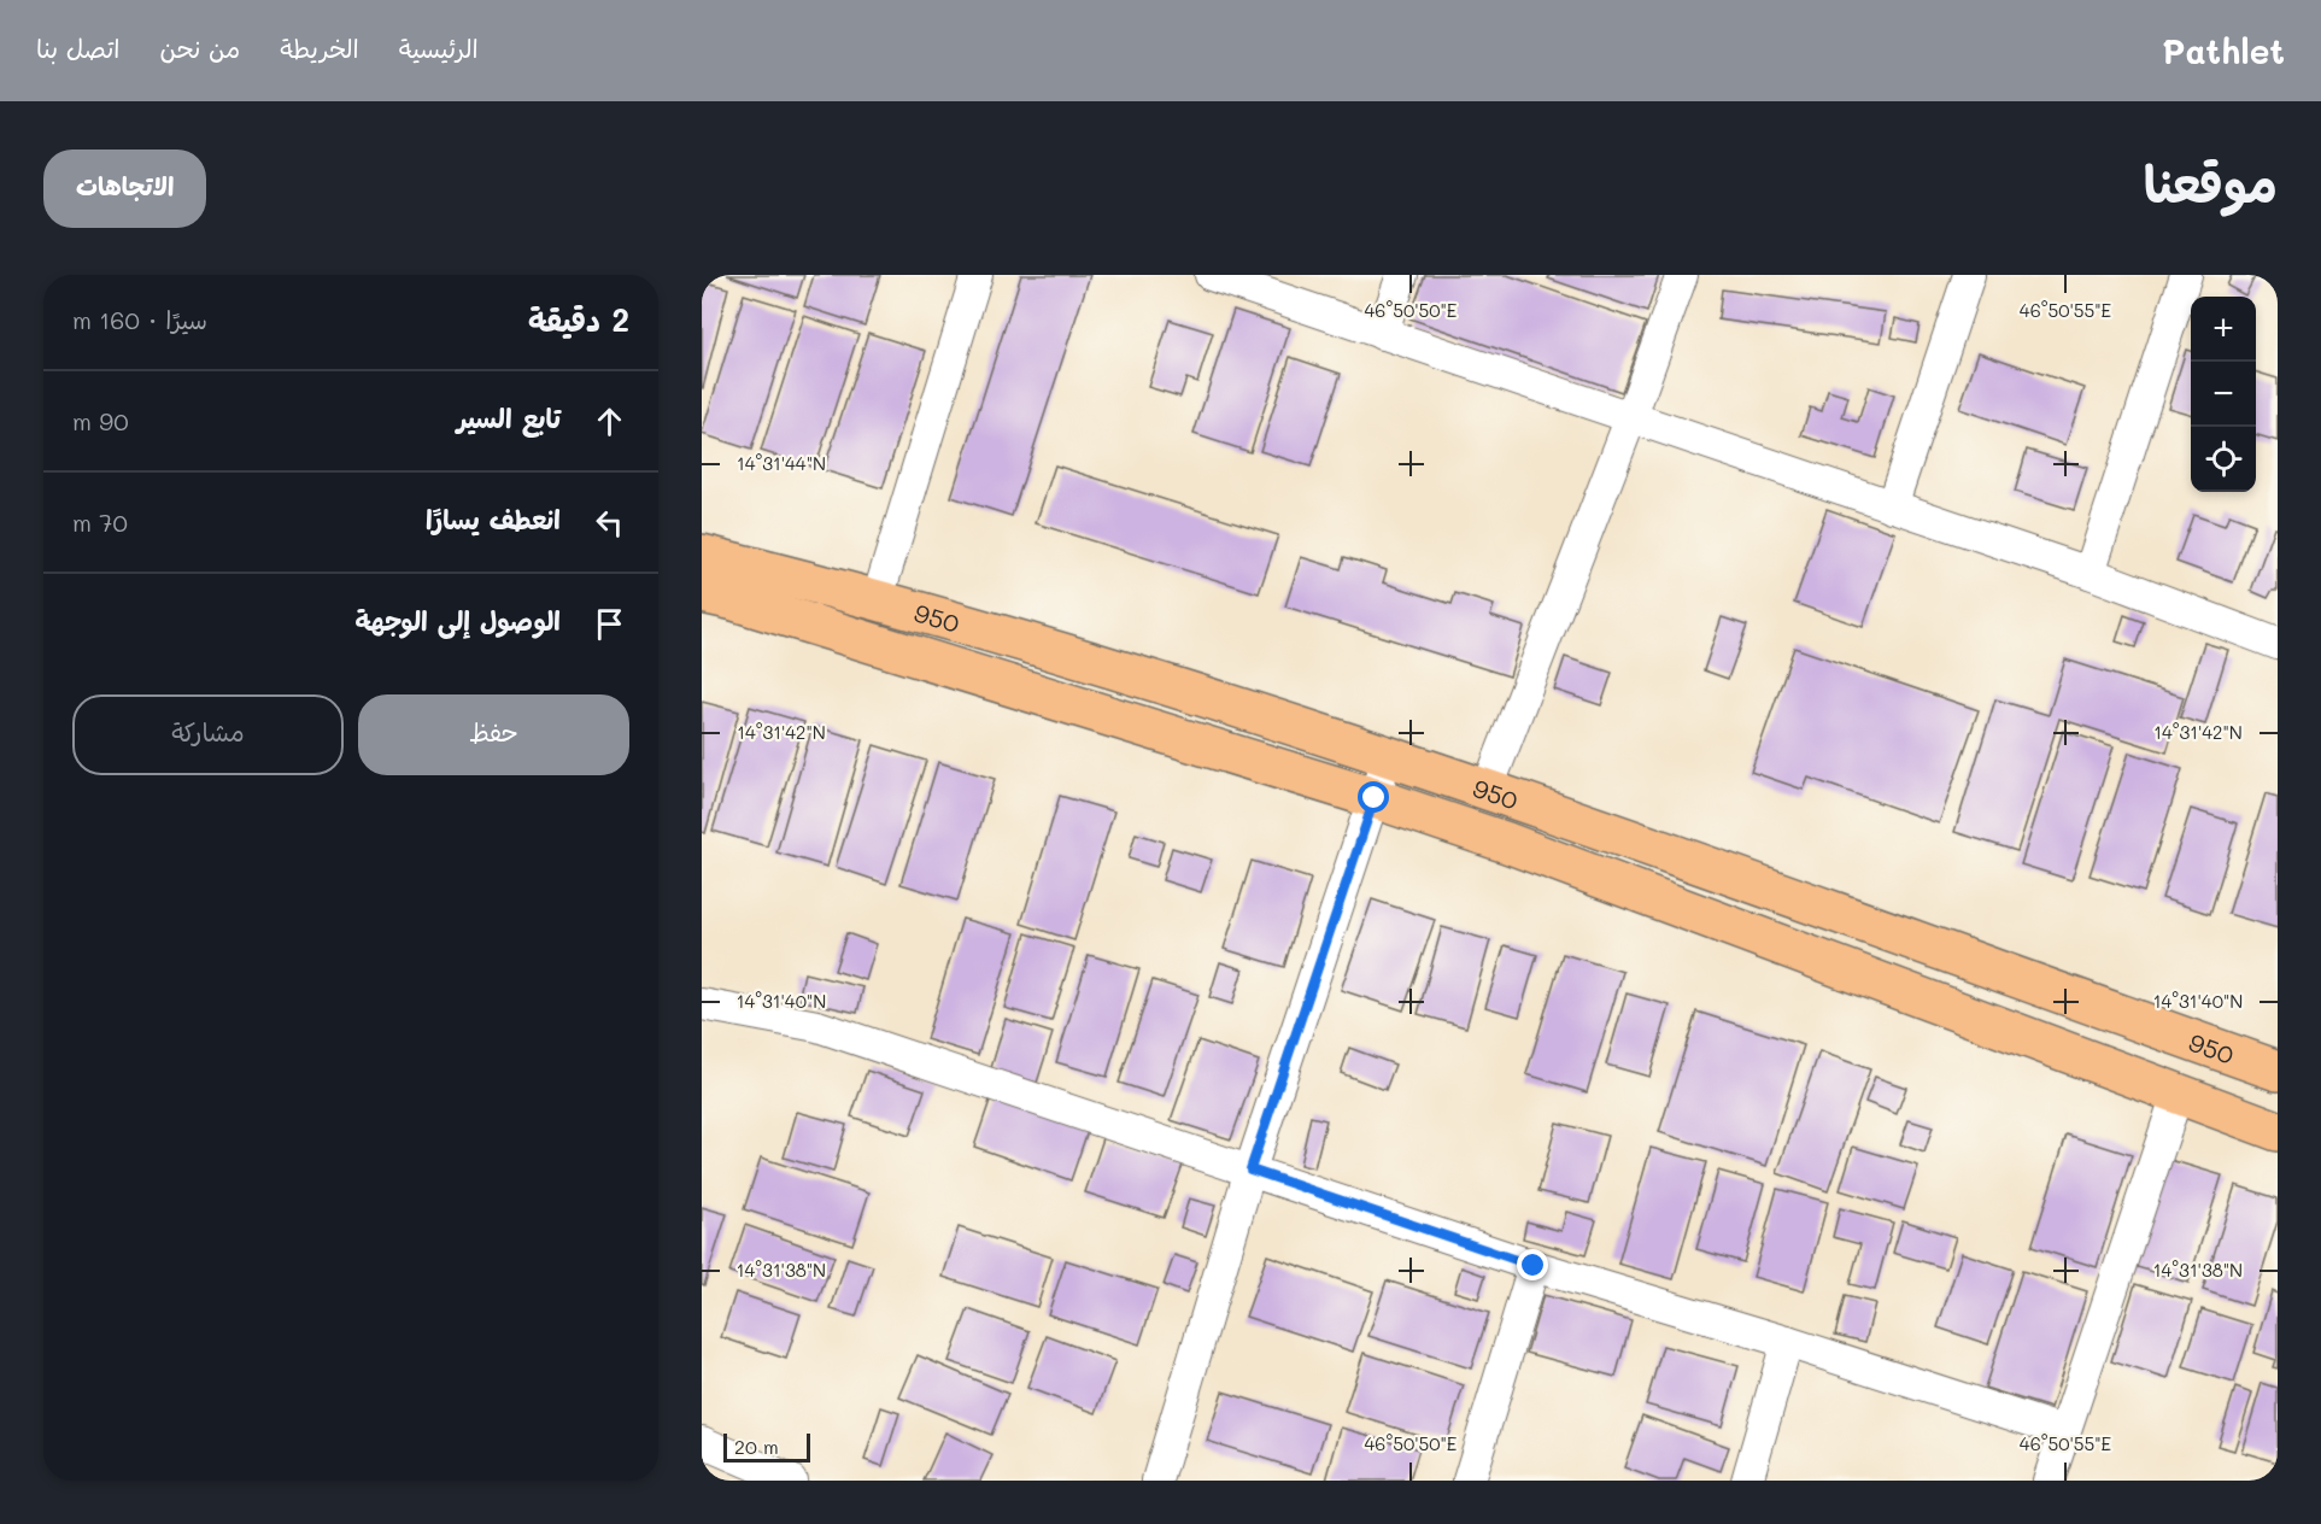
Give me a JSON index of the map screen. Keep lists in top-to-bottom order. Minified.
{"streets":{"main road":["950"]},"scale_bar":"20 m","page":{"header":"Pathlet","nav":["الرئيسية","الخريطة","من نحن","اتصل بنا"],"title":"موقعنا","buttons":["الاتجاهات",["حفظ","مشاركة"]],"heading":["2 دقيقة","سيرًا · 160 m"],"map_buttons":["+","−"],"list":[["تابع السير","90 m"],["انعطف يسارًا","70 m"],"الوصول إلى الوجهة"],"scale":"20 m"},"coordinates":["46°50'50\"E","46°50'55\"E","14°31'44\"N","14°31'42\"N","14°31'40\"N","14°31'38\"N"]}
